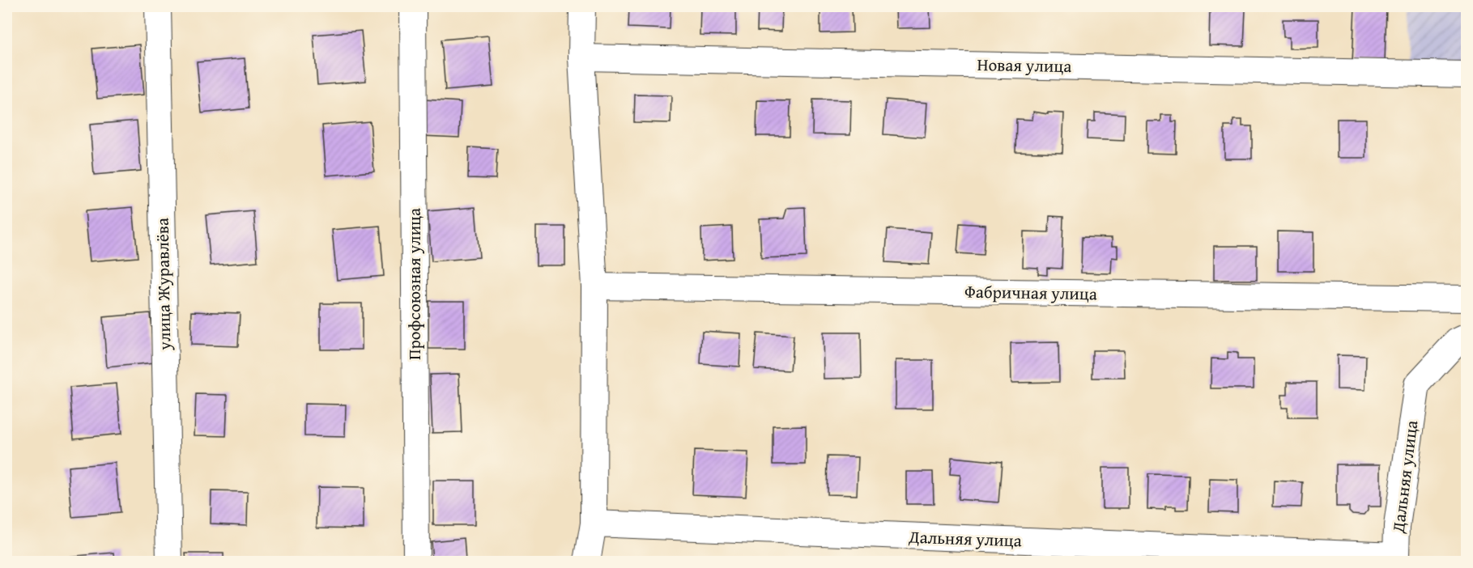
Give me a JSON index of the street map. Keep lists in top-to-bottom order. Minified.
{"streets":{"street":["Новая улица","улица Журавлёва","Профсоюзная улица","Фабричная улица","Дальняя улица"]}}
